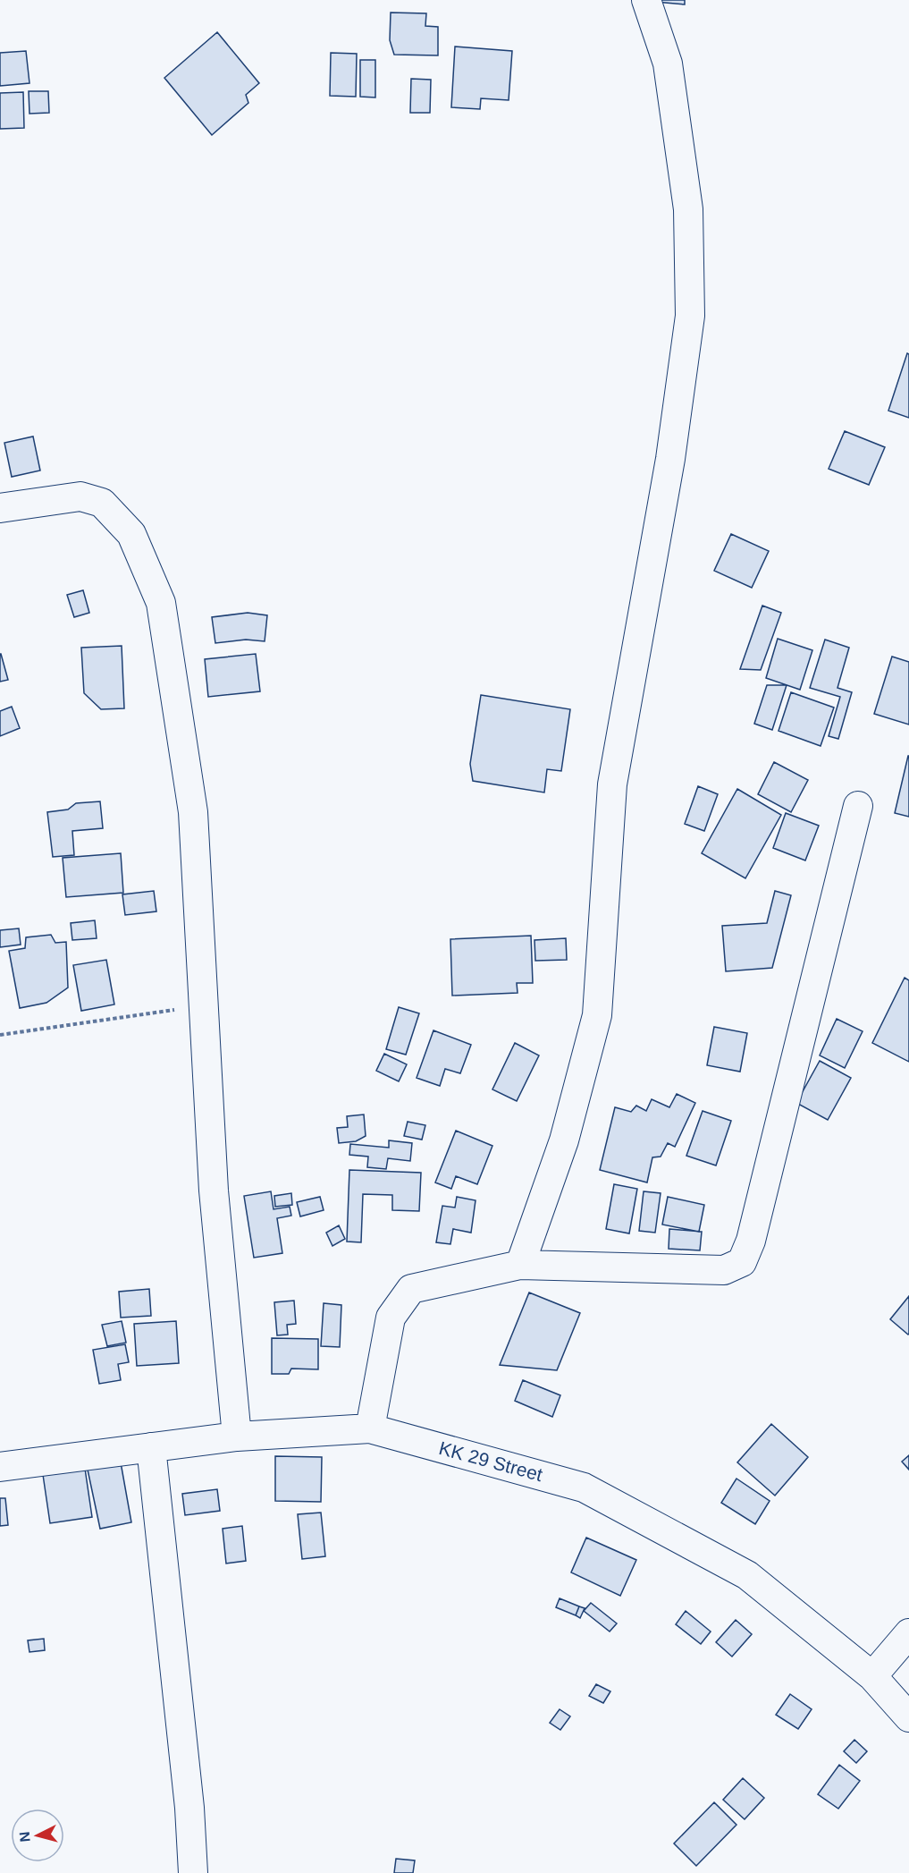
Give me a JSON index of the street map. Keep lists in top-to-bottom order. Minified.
{"streets":{"street":["KK 29 Street"]},"north":"left"}
